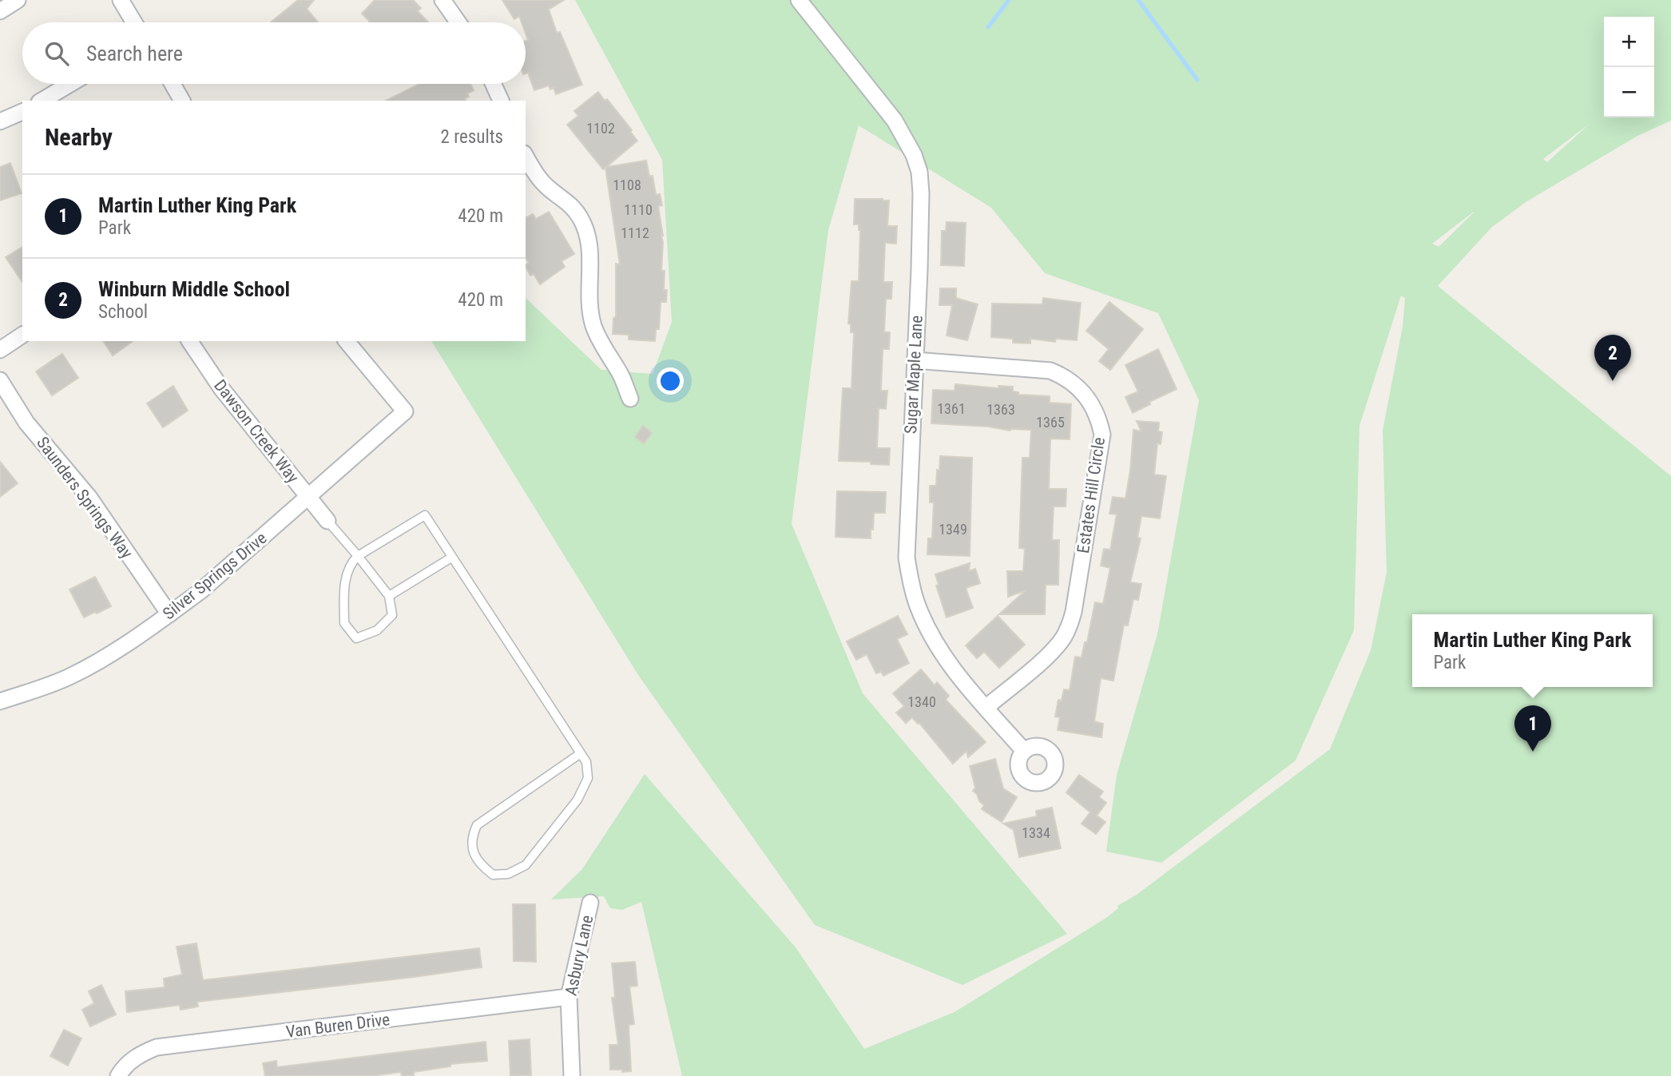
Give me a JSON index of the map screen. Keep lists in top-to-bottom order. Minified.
{"streets":{"street":["Sugar Maple Lane","Dawson Creek Way","Estates Hill Circle","Saunders Springs Way","Silver Springs Drive","Asbury Lane","Van Buren Drive"]},"crossings":[["Sugar Maple Lane","Estates Hill Circle"],["Dawson Creek Way","Silver Springs Drive"],["Saunders Springs Way","Silver Springs Drive"],["Asbury Lane","Van Buren Drive"]],"house_numbers":["1102","1108","1110","1112","1361","1363","1365","1349","1340","1334"],"page":{"map_buttons":["+","−"],"search":"Search here","heading":["Nearby","2 results"],"list":[{"mark":"1","name":"Martin Luther King Park","note":"Park","value":"420 m"},{"mark":"2","name":"Winburn Middle School","note":"School","value":"420 m"}],"pins":["2","1"],"popup":["Martin Luther King Park","Park"]}}
